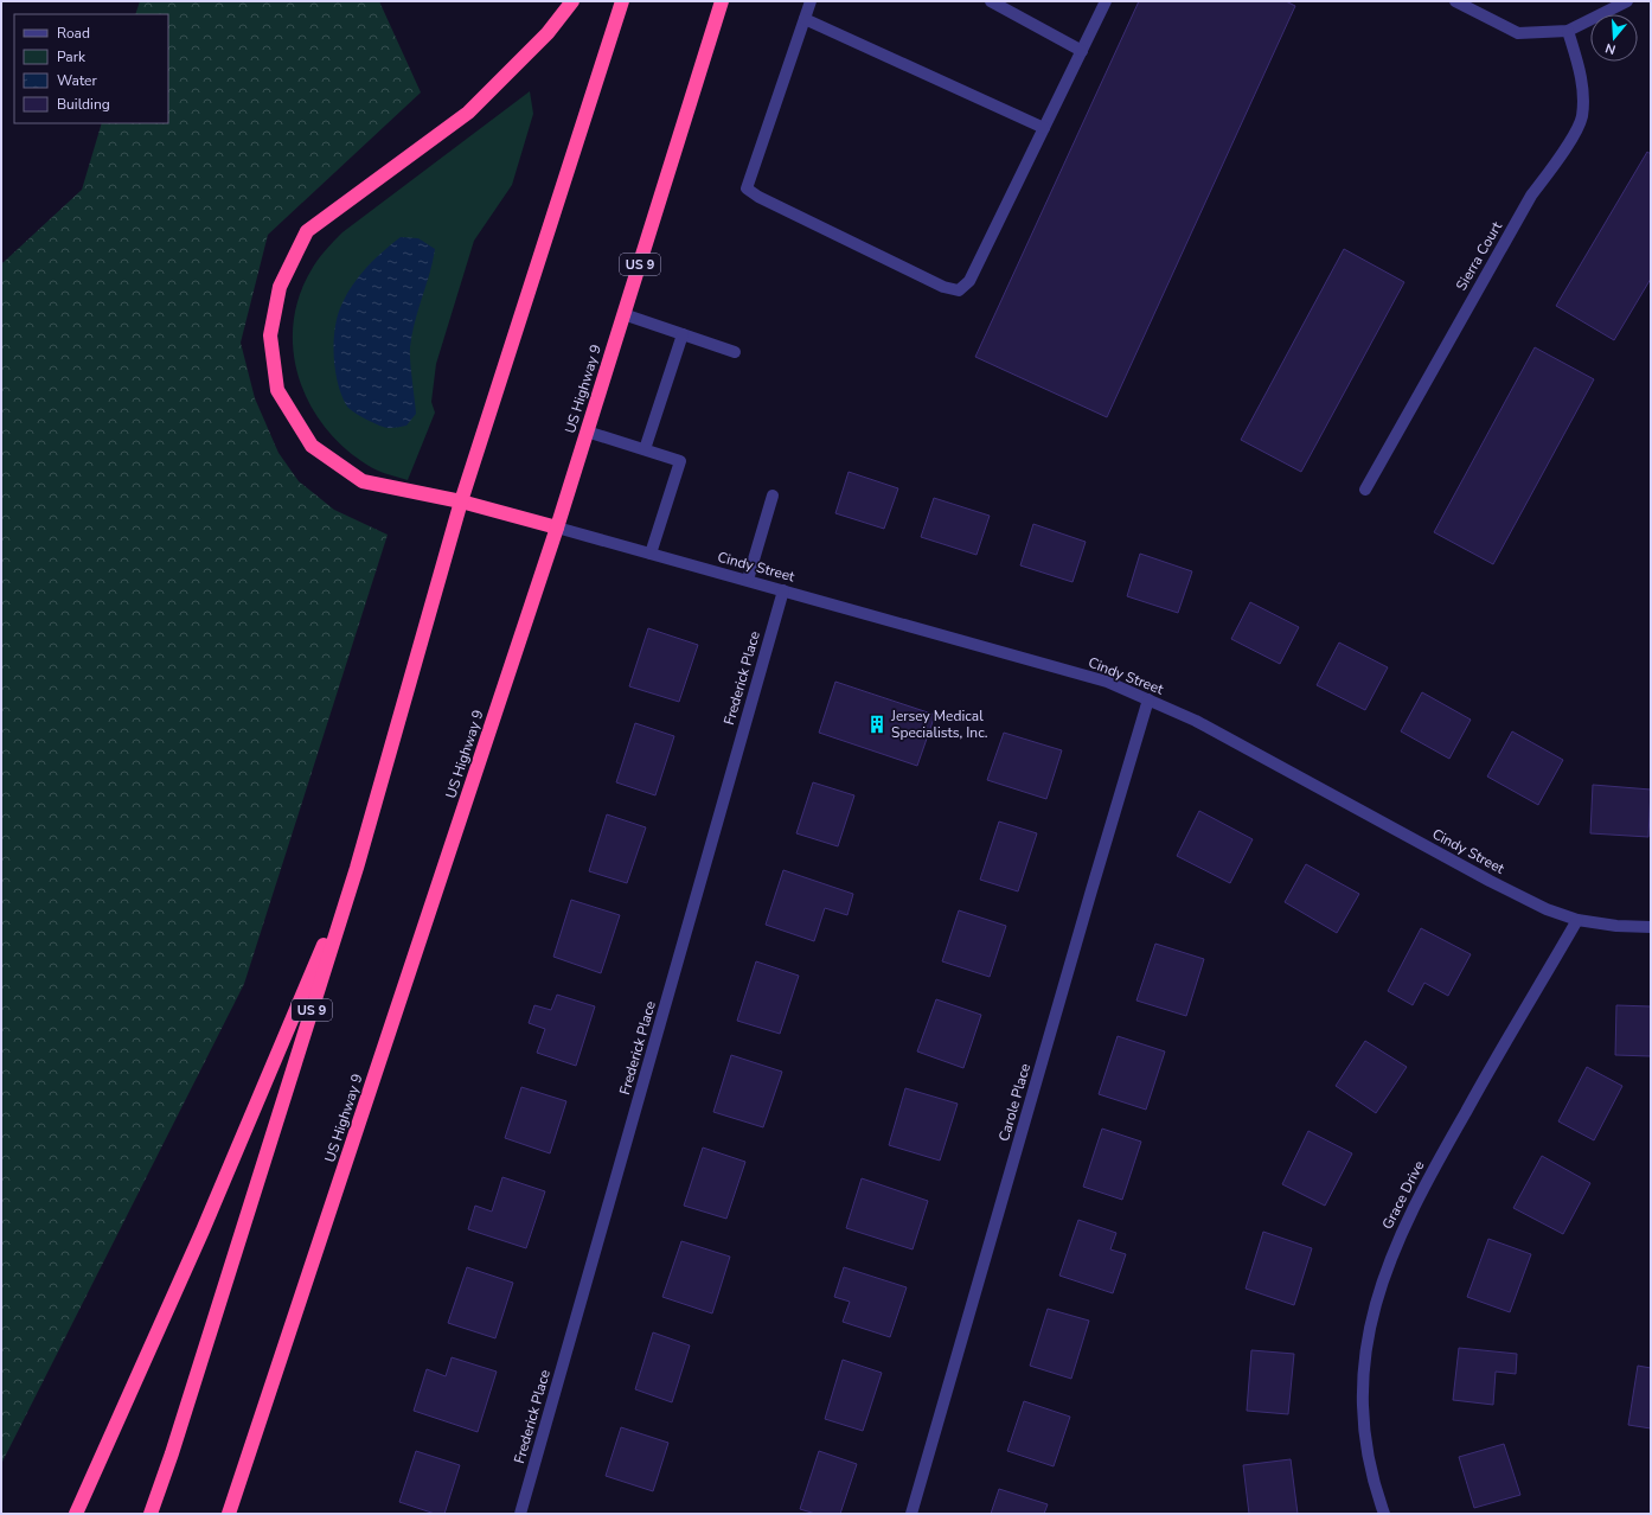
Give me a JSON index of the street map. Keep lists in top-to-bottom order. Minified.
{"streets":{"highway":["US 9","US Highway 9"],"street":["Sierra Court","Cindy Street","Frederick Place","Carole Place","Grace Drive"]},"crossings":[["US Highway 9","Cindy Street"],["Cindy Street","Frederick Place"],["Cindy Street","Carole Place"],["Cindy Street","Grace Drive"]],"places":{"building":["Jersey Medical Specialists, Inc."]},"legend":["Road","Park","Water","Building"],"north":"bottom"}
